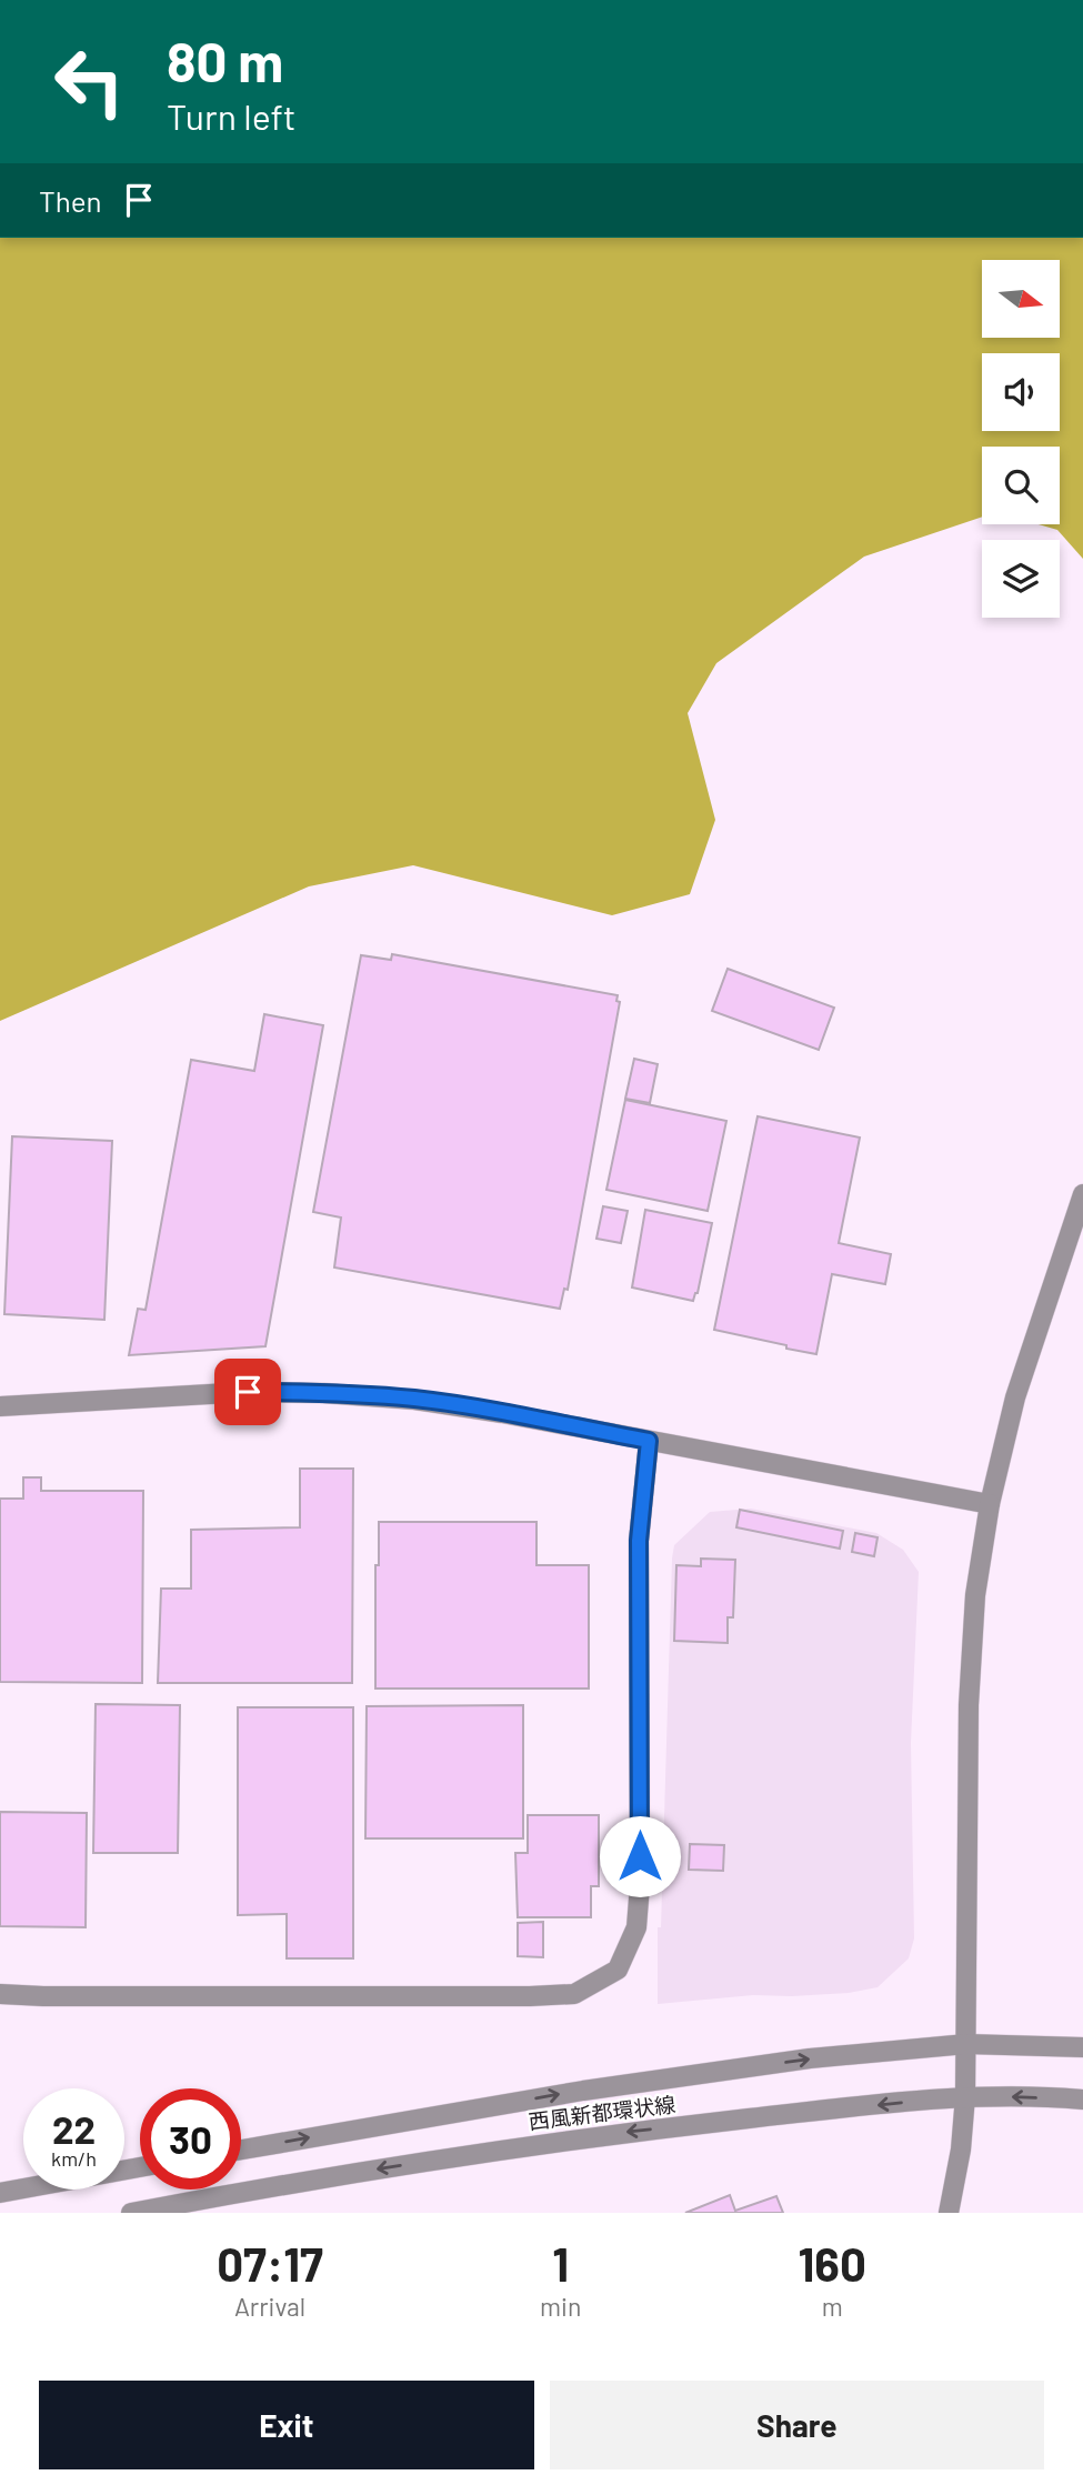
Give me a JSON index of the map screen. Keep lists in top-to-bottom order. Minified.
{"streets":{"street":["西風新都環状線"]},"north":"right","page":{"turn":["80 m","Turn left"],"then":"Then","speed":"22 km/h","limit":"30","eta":["07:17","Arrival","1","min","160","m"],"buttons":["Exit","Share"]}}
